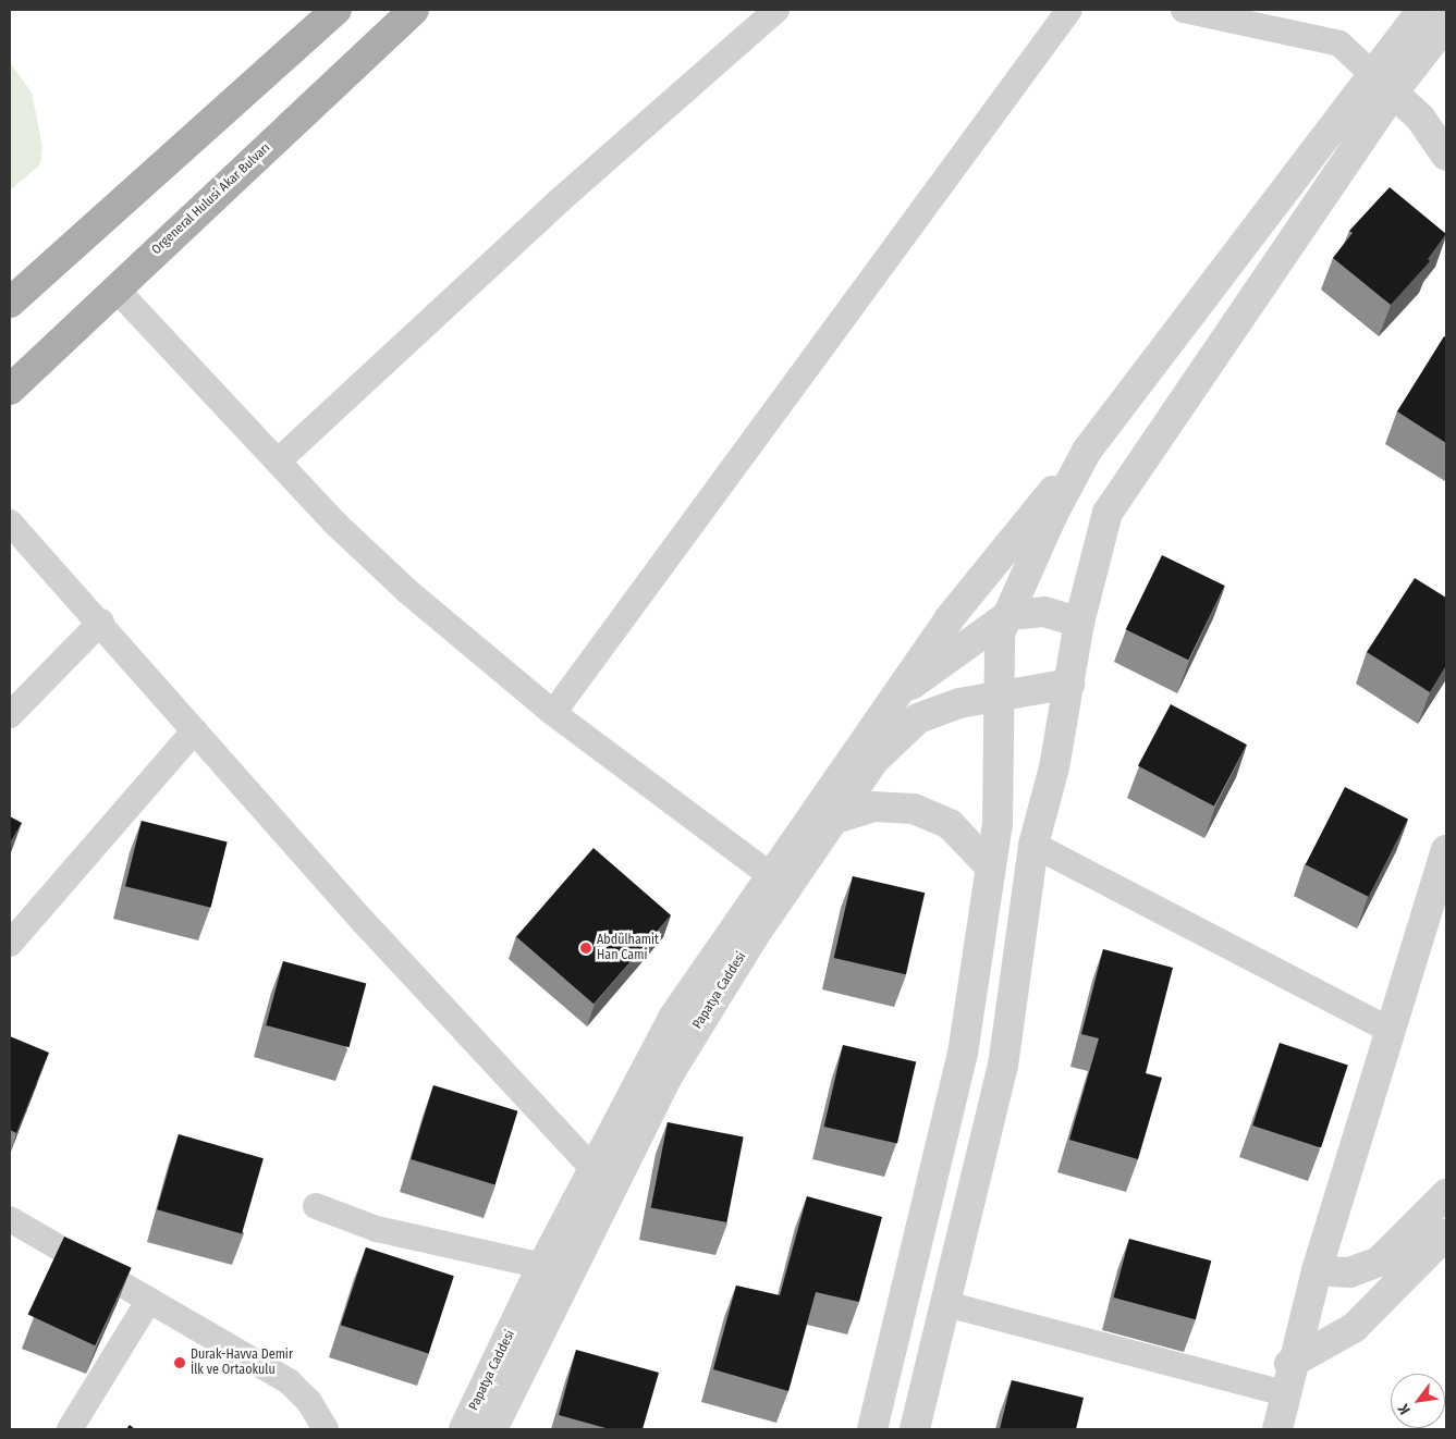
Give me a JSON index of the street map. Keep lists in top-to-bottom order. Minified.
{"streets":{"main road":["Orgeneral Hulusi Akar Bulvarı"],"street":["Papatya Caddesi"]},"places":["Abdülhamit Han Cami","Durak-Havva Demir İlk ve Ortaokulu"],"north":"bottom left"}
